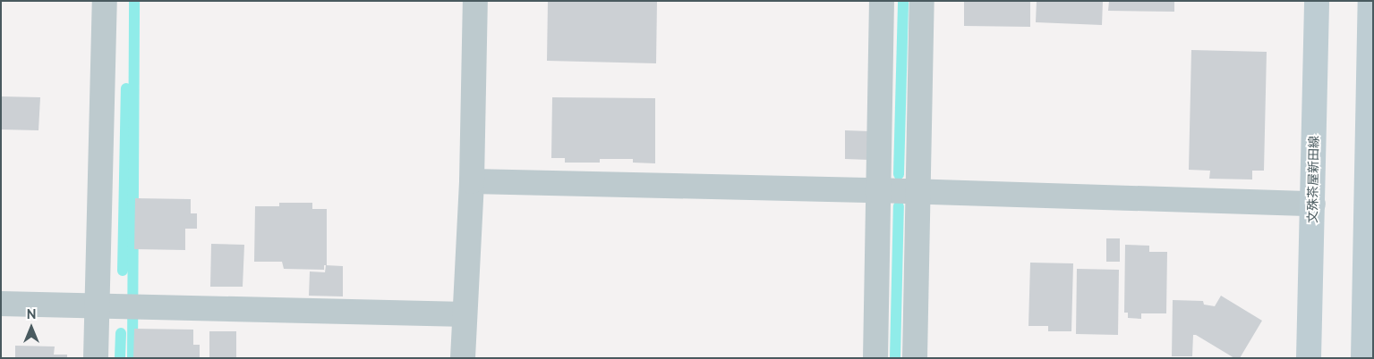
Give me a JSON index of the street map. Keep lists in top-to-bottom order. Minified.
{"streets":{"main road":["文殊茶屋新田線"]},"north":"top"}
